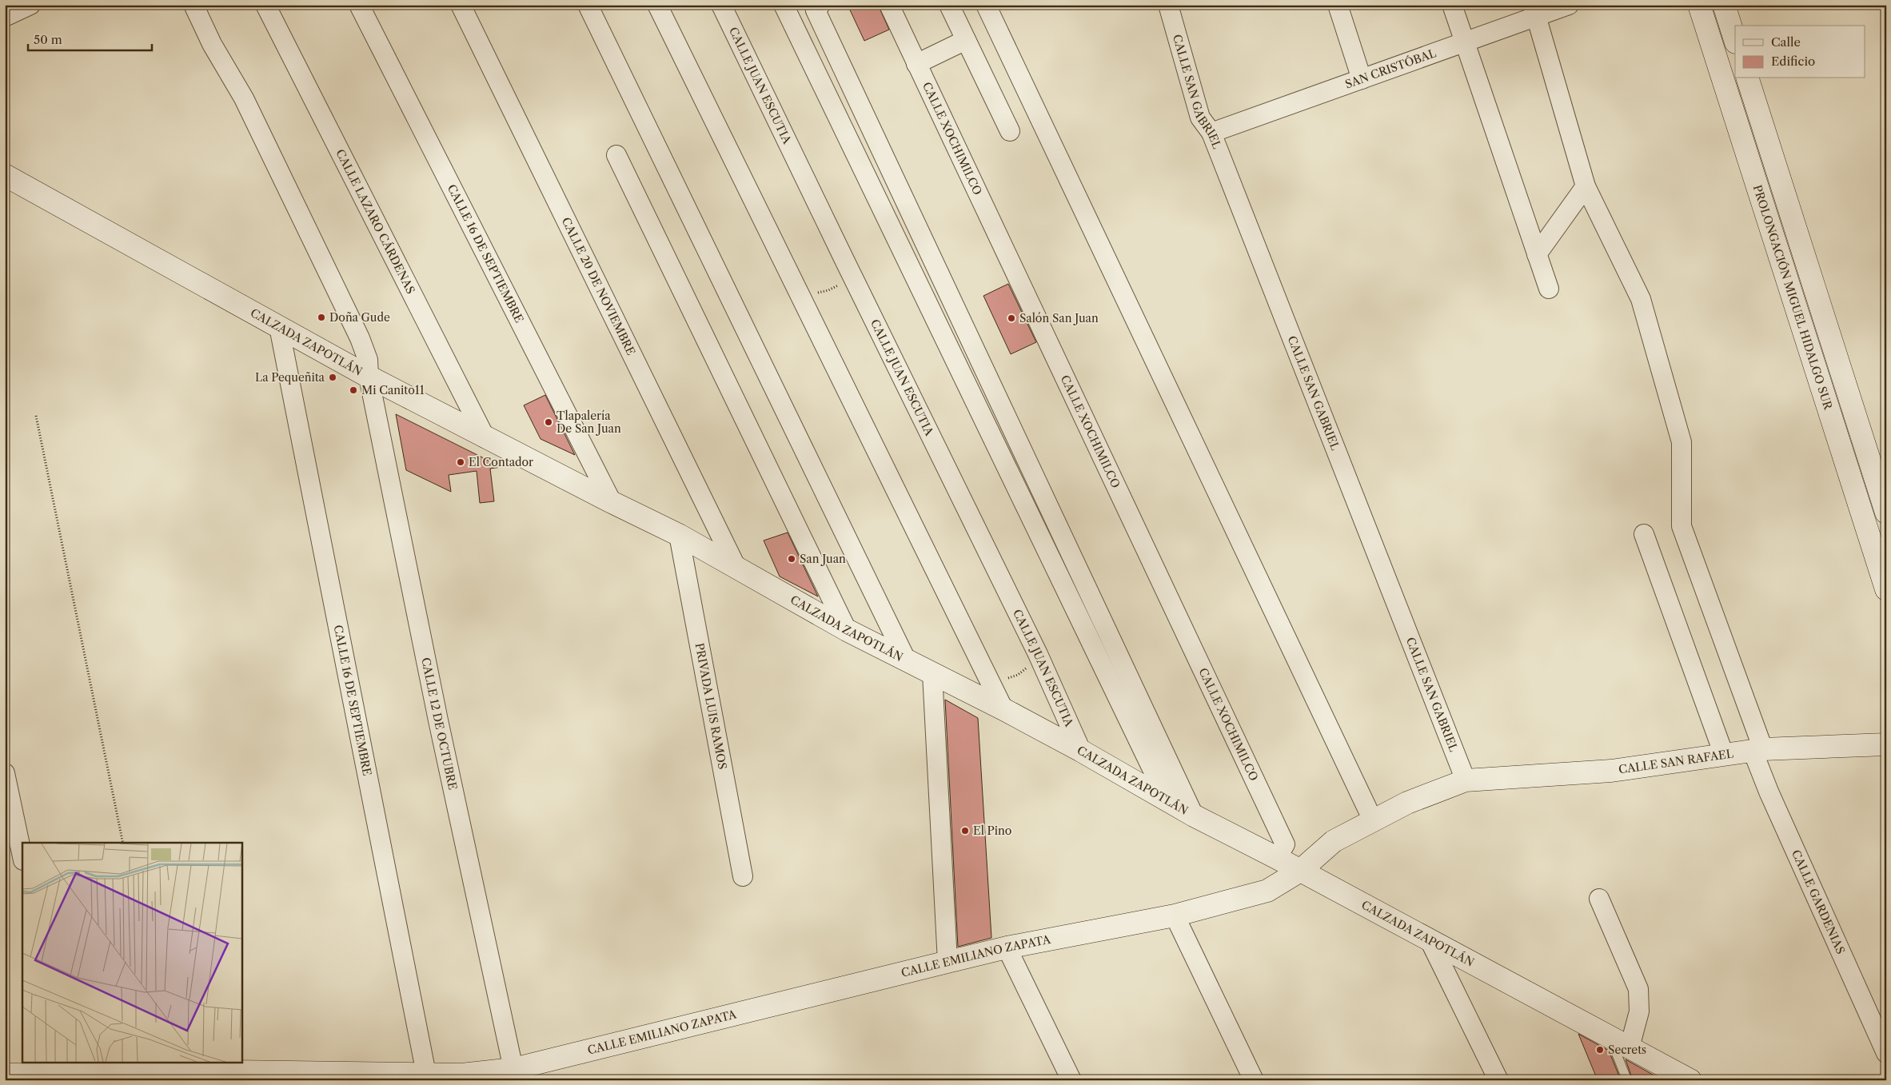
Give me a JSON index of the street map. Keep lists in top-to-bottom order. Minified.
{"streets":{"street":["SAN CRISTÓBAL","CALLE JUAN ESCUTIA","CALLE SAN GABRIEL","CALLE XOCHIMILCO","CALLE LAZARO CÁRDENAS","CALLE 16 DE SEPTIEMBRE","CALLE 20 DE NOVIEMBRE","PROLONGACIÓN MIGUEL HIDALGO SUR","CALZADA ZAPOTLÁN","PRIVADA LUIS RAMOS","CALLE 12 DE OCTUBRE","CALLE SAN RAFAEL","CALLE GARDENIAS","CALLE EMILIANO ZAPATA"]},"crossings":[["SAN CRISTÓBAL","CALLE SAN GABRIEL"],["SAN CRISTÓBAL","CALLE GARDENIAS"],["CALLE JUAN ESCUTIA","CALZADA ZAPOTLÁN"],["CALLE SAN GABRIEL","CALLE SAN RAFAEL"],["CALLE XOCHIMILCO","CALZADA ZAPOTLÁN"],["CALLE LAZARO CÁRDENAS","CALZADA ZAPOTLÁN"],["CALLE 16 DE SEPTIEMBRE","CALZADA ZAPOTLÁN"],["CALLE 16 DE SEPTIEMBRE","CALLE EMILIANO ZAPATA"],["CALLE 20 DE NOVIEMBRE","CALZADA ZAPOTLÁN"],["CALZADA ZAPOTLÁN","PRIVADA LUIS RAMOS"],["CALZADA ZAPOTLÁN","CALLE 12 DE OCTUBRE"],["CALZADA ZAPOTLÁN","CALLE EMILIANO ZAPATA"],["CALLE 12 DE OCTUBRE","CALLE EMILIANO ZAPATA"],["CALLE SAN RAFAEL","CALLE GARDENIAS"],["CALLE SAN RAFAEL","CALLE EMILIANO ZAPATA"]],"places":["Doña Gude","Salón San Juan","La Pequeñita","Mi Canito11","Tlapalería De San Juan","El Contador","San Juan","El Pino","Secrets"],"legend":["Calle","Edificio"],"scale_bar":"50 m"}
